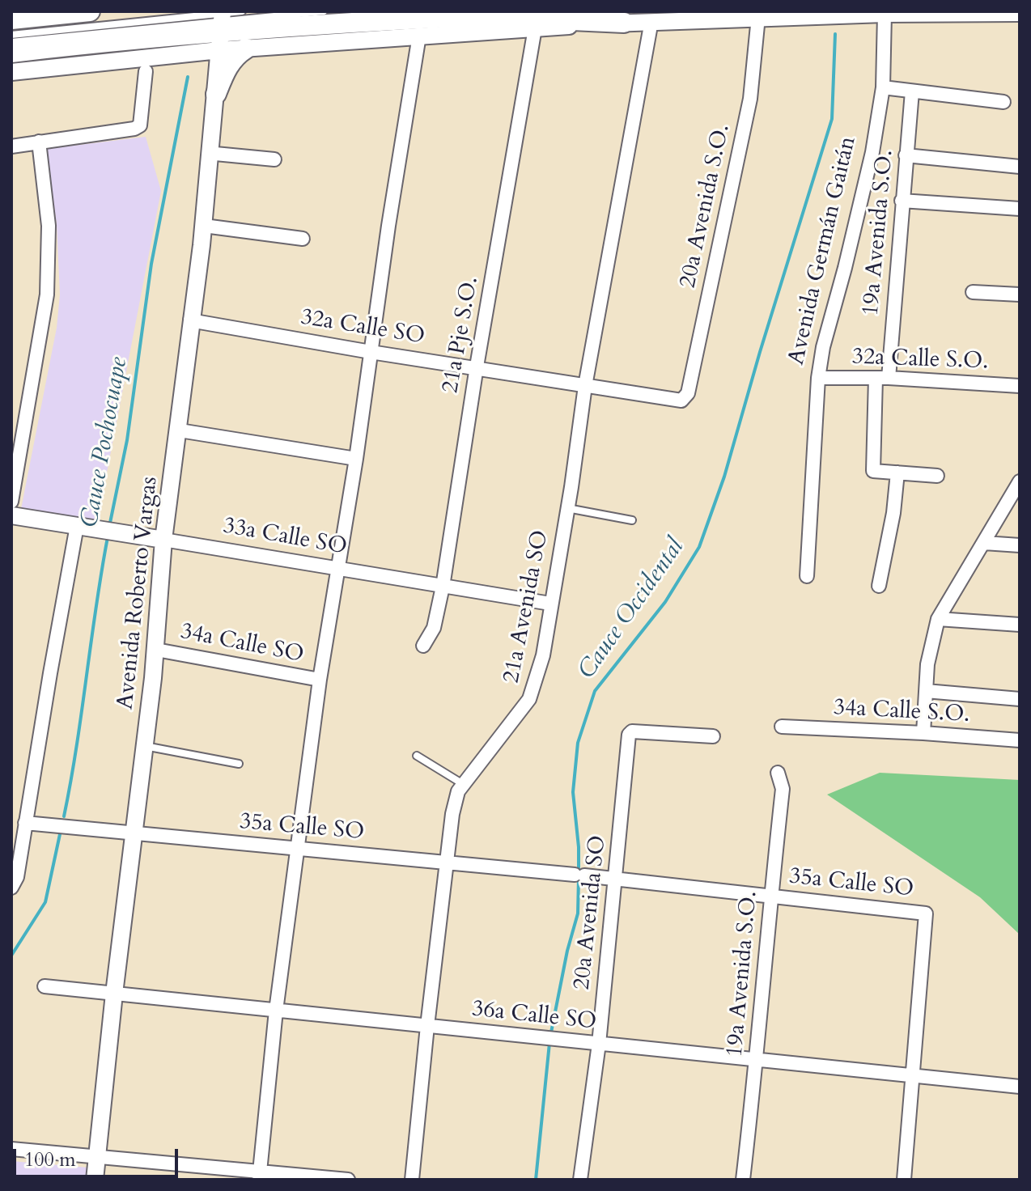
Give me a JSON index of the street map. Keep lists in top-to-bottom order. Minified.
{"streets":{"street":["20a Avenida S.O.","19a Avenida S.O.","Avenida Germán Gaitán","32a Calle SO","21a Pje S.O.","32a Calle S.O.","33a Calle SO","Avenida Roberto Vargas","21a Avenida SO","34a Calle SO","34a Calle S.O.","35a Calle SO","20a Avenida SO","36a Calle SO"]},"crossings":[["20a Avenida S.O.","32a Calle SO"],["19a Avenida S.O.","32a Calle S.O."],["19a Avenida S.O.","35a Calle SO"],["19a Avenida S.O.","36a Calle SO"],["Avenida Germán Gaitán","32a Calle S.O."],["32a Calle SO","21a Pje S.O."],["32a Calle SO","Avenida Roberto Vargas"],["32a Calle SO","21a Avenida SO"],["21a Pje S.O.","33a Calle SO"],["33a Calle SO","Avenida Roberto Vargas"],["33a Calle SO","21a Avenida SO"],["Avenida Roberto Vargas","34a Calle SO"],["Avenida Roberto Vargas","35a Calle SO"],["Avenida Roberto Vargas","36a Calle SO"],["21a Avenida SO","35a Calle SO"],["21a Avenida SO","36a Calle SO"],["35a Calle SO","20a Avenida SO"],["35a Calle SO","36a Calle SO"],["20a Avenida SO","36a Calle SO"]],"water":["Cauce Pochocuape","Cauce Occidental"],"scale_bar":"100 m"}
